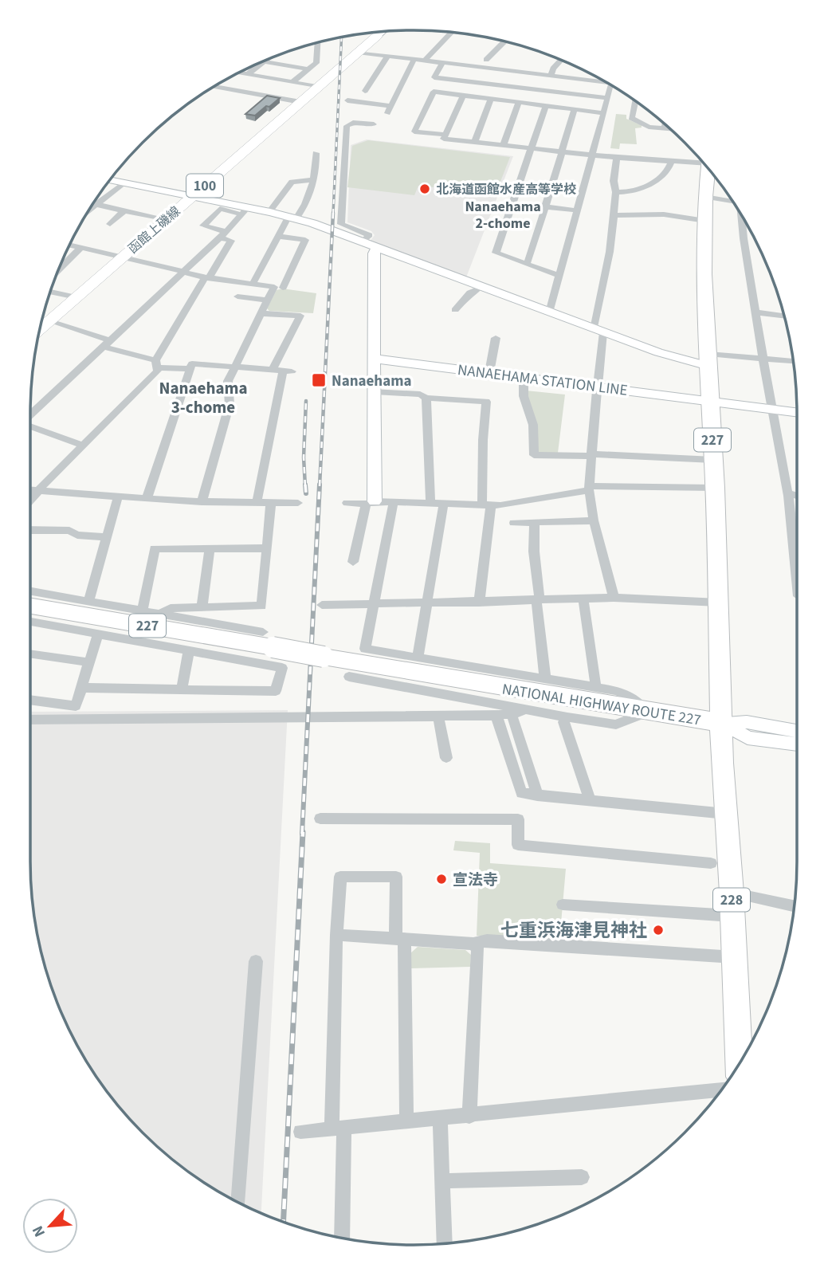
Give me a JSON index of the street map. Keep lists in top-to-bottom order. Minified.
{"streets":{"highway":["227","NATIONAL HIGHWAY ROUTE 227","228"],"main road":["100","函館上磯線"],"street":["NANAEHAMA STATION LINE"]},"crossings":[["NANAEHAMA STATION LINE","NATIONAL HIGHWAY ROUTE 227"],["NATIONAL HIGHWAY ROUTE 227","228"]],"districts":["Nanaehama 2-chome","Nanaehama 3-chome"],"places":{"other":["北海道函館水産高等学校","宣法寺","七重浜海津見神社"],"transit":["Nanaehama"]},"north":"bottom left"}
